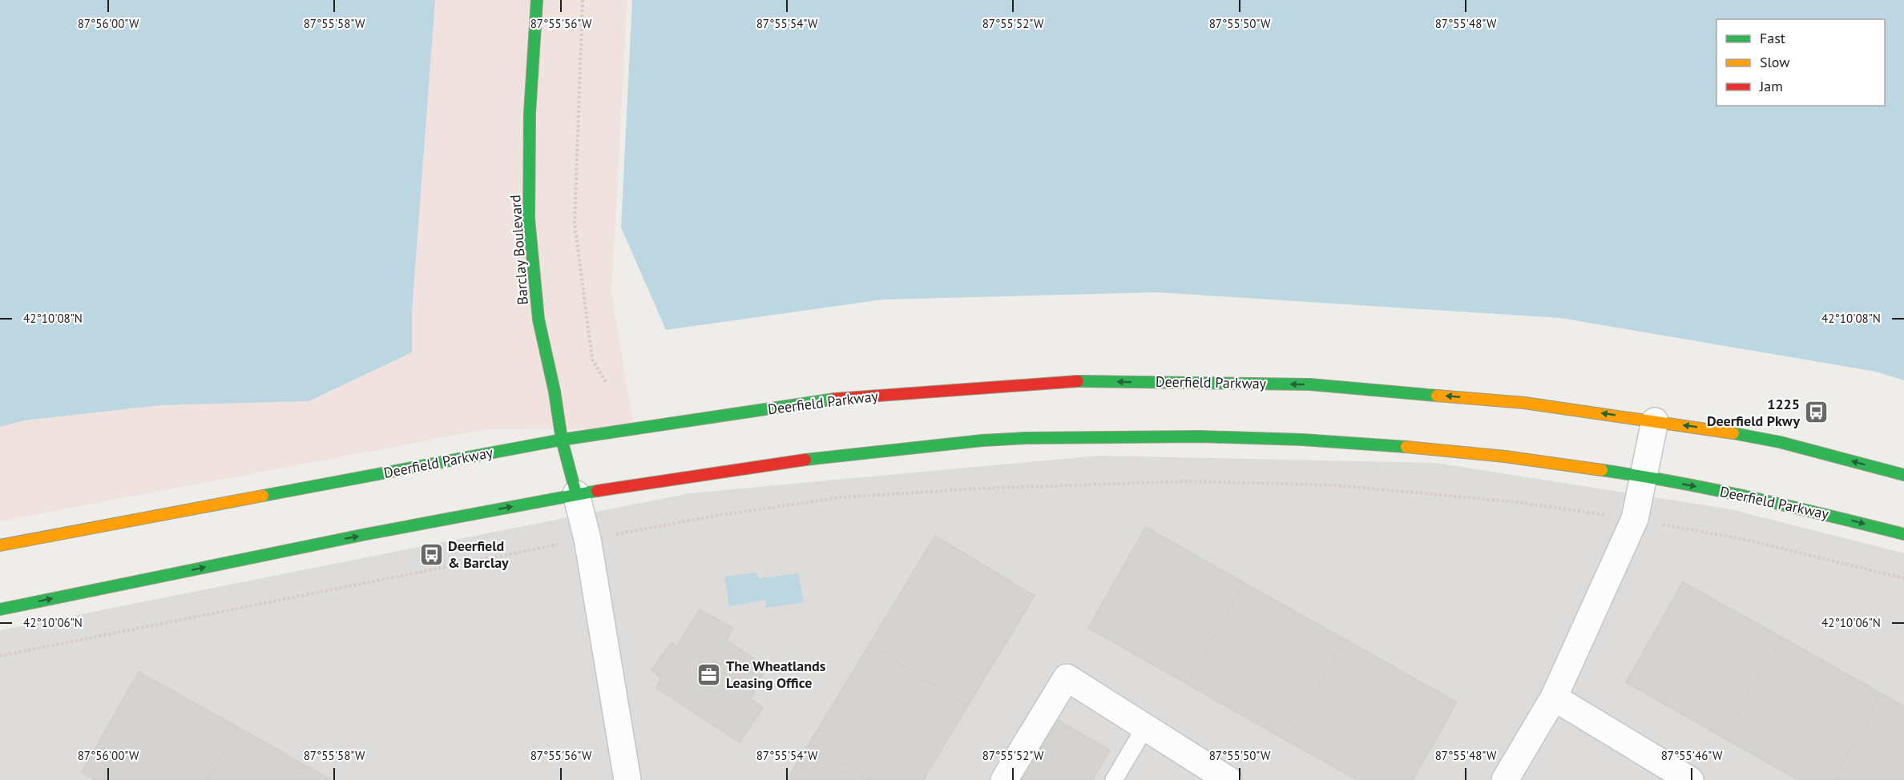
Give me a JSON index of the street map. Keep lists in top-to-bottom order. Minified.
{"streets":{"main road":["Barclay Boulevard","Deerfield Parkway"]},"crossings":[["Barclay Boulevard","Deerfield Parkway"]],"places":{"bus stop":["1225 Deerfield Pkwy","Deerfield & Barclay"],"office":["The Wheatlands Leasing Office"]},"legend":["Fast","Slow","Jam"],"coordinates":["87°56'00\"W","87°55'58\"W","87°55'56\"W","87°55'54\"W","87°55'52\"W","87°55'50\"W","87°55'48\"W","42°10'08\"N","42°10'06\"N","87°55'46\"W"]}
